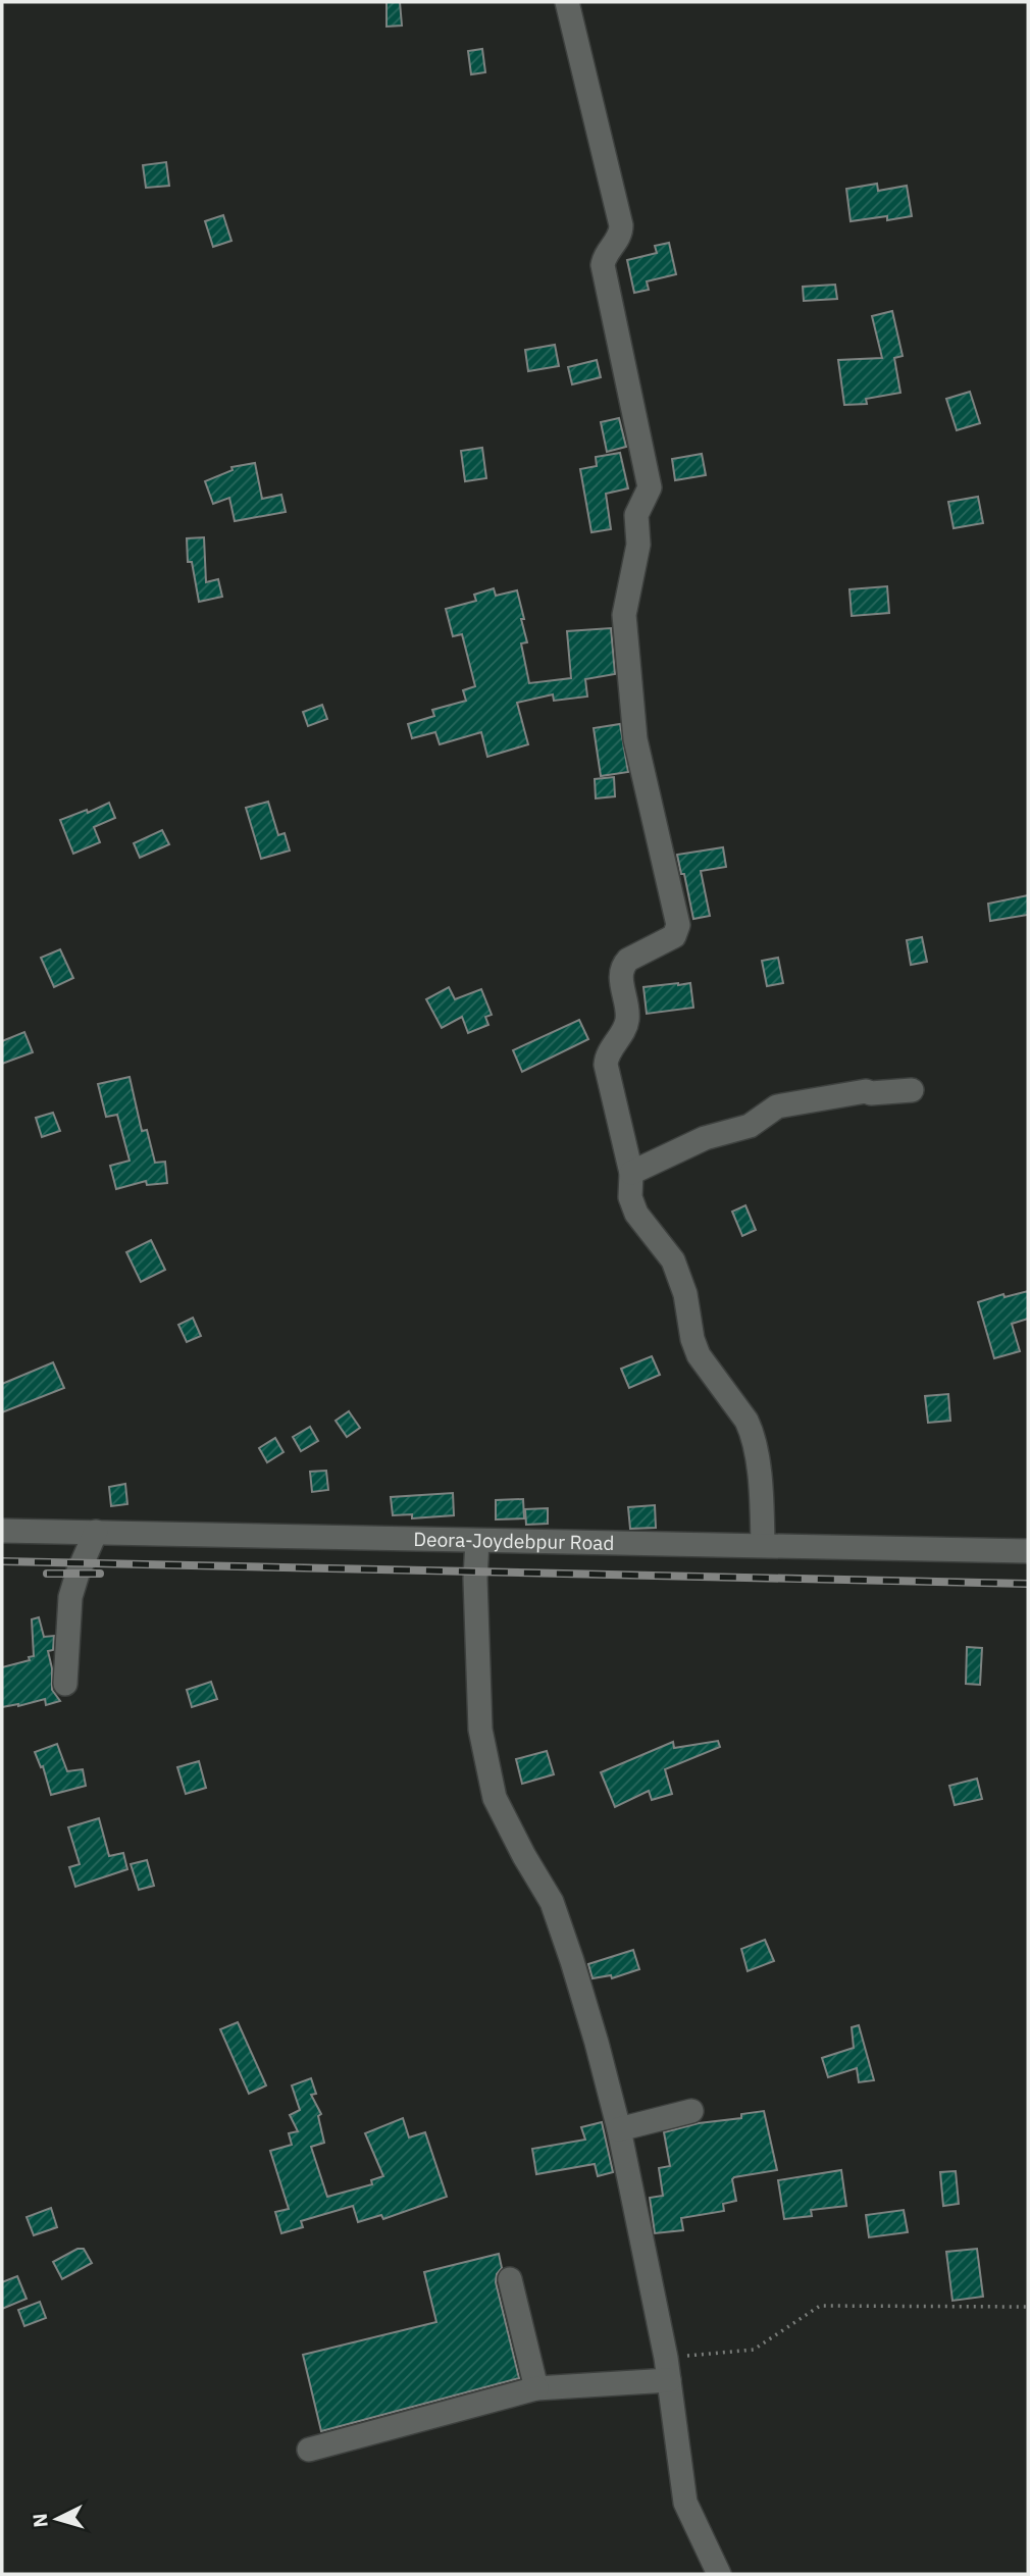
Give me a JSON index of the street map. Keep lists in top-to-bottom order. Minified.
{"streets":{"street":["Deora-Joydebpur Road"]},"north":"left"}
